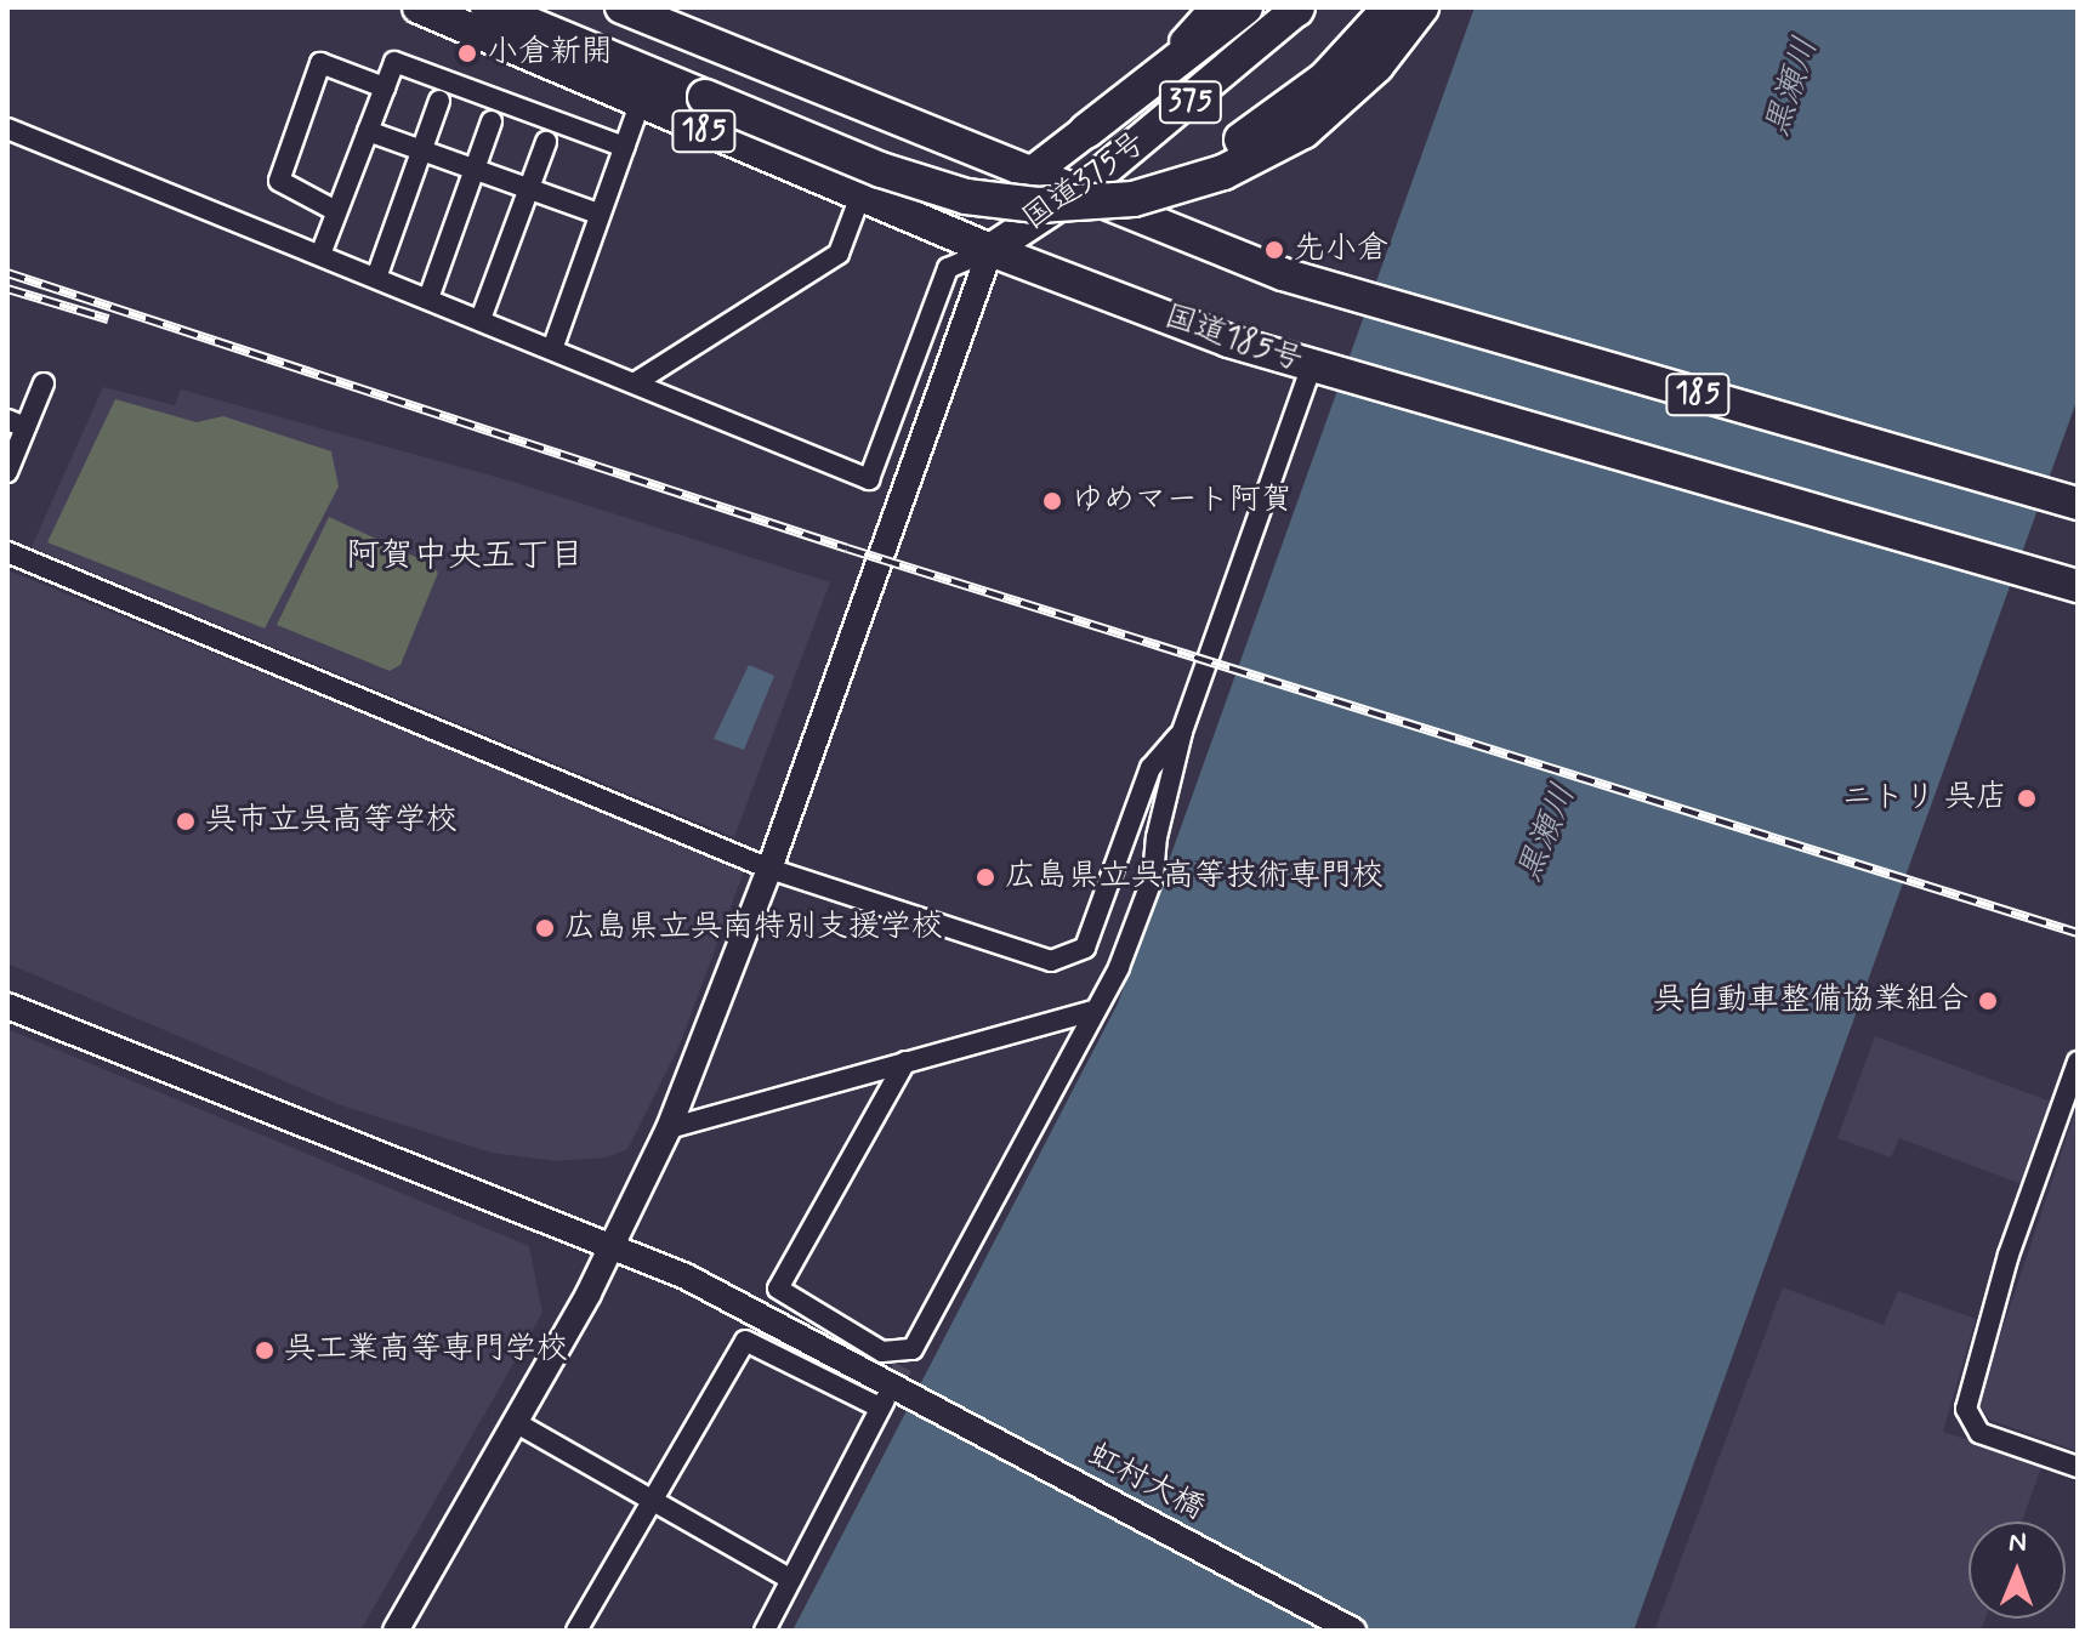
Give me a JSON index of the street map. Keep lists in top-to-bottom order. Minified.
{"streets":{"highway":["375","185","国道375号","国道185号"],"street":["虹村大橋"]},"crossings":[["185","国道375号"],["国道375号","国道185号"]],"districts":["阿賀中央五丁目"],"water":["黒瀬川"],"places":["小倉新開","先小倉","ゆめマート阿賀","ニトリ 呉店","呉市立呉高等学校","広島県立呉高等技術専門校","広島県立呉南特別支援学校","呉自動車整備協業組合","呉工業高等専門学校"],"north":"top"}
